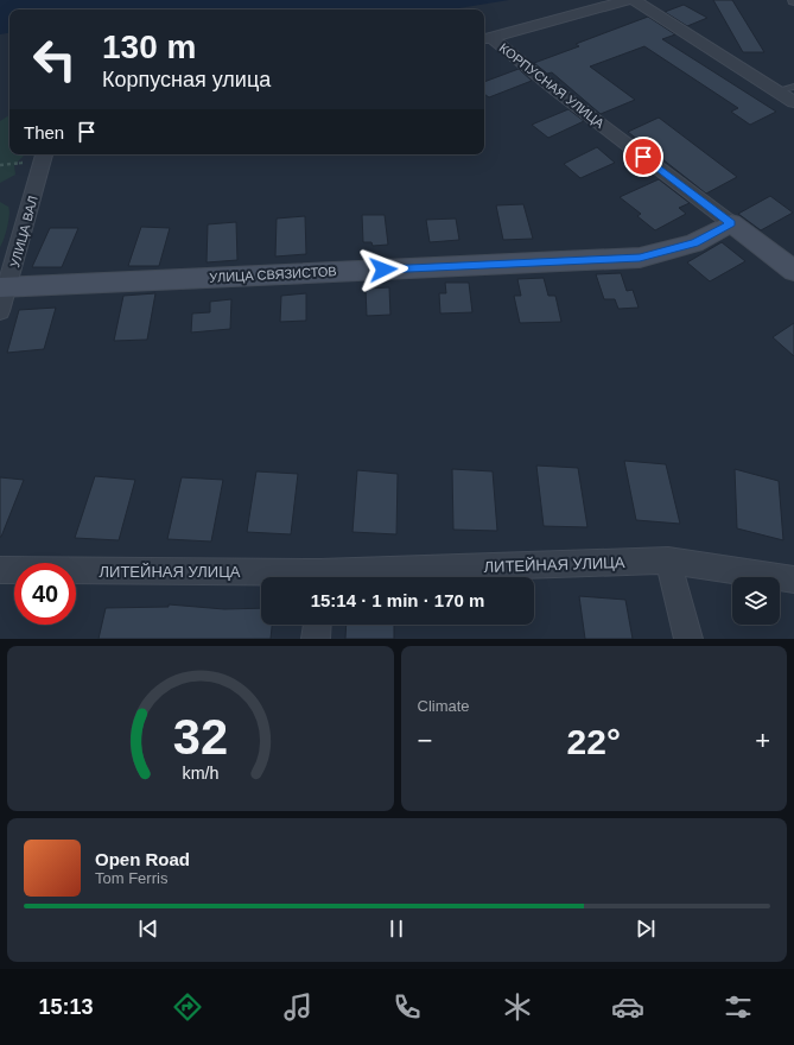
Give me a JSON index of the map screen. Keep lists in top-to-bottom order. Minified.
{"streets":{"street":["КОРПУСНАЯ УЛИЦА","УЛИЦА ВАЛ","УЛИЦА СВЯЗИСТОВ","ЛИТЕЙНАЯ УЛИЦА"]},"crossings":[["КОРПУСНАЯ УЛИЦА","УЛИЦА СВЯЗИСТОВ"],["УЛИЦА ВАЛ","УЛИЦА СВЯЗИСТОВ"]],"page":{"turn":["130 m","Корпусная улица"],"then":"Then","limit":"40","trip":"15:14 · 1 min · 170 m","tile":"Climate","heat":["−","22°","+"],"song":["Open Road","Tom Ferris"],"tabs":"15:13","gauge":["32","km/h"]}}
